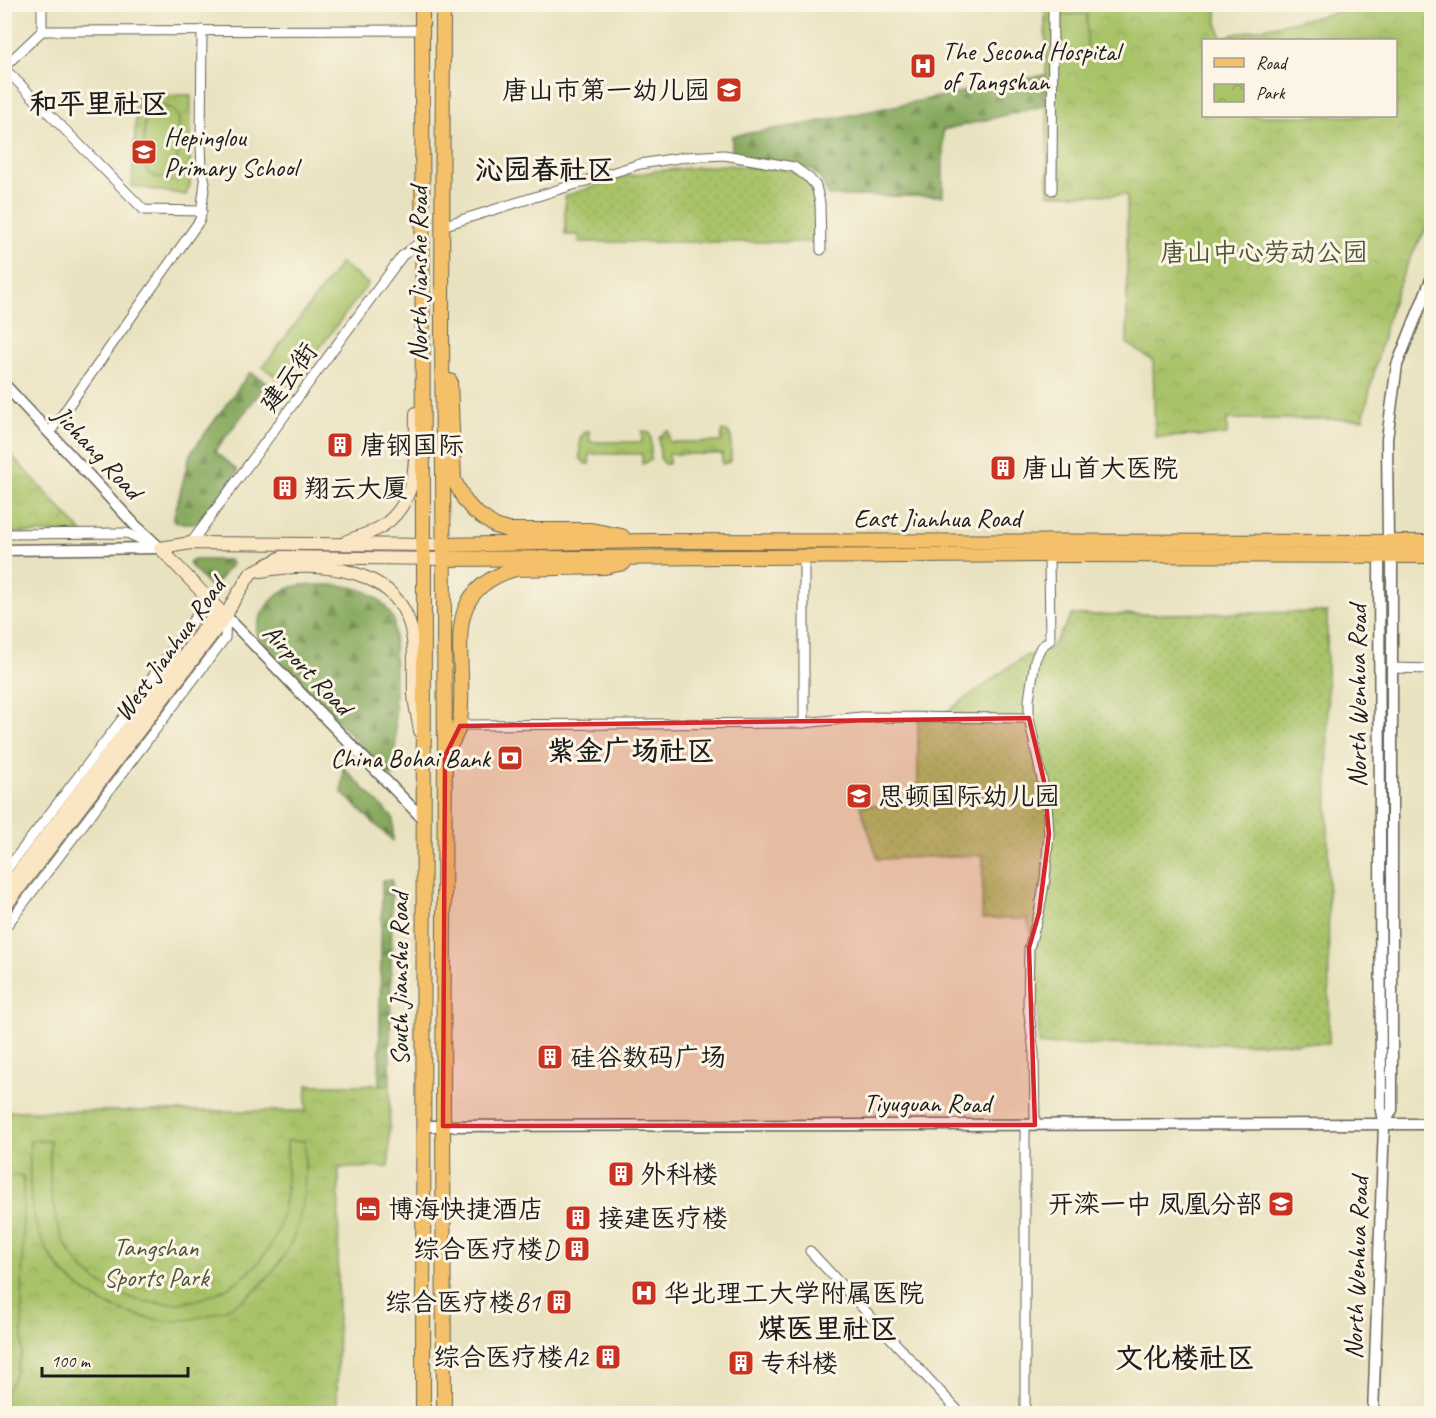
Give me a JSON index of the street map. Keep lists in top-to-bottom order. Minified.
{"streets":{"main road":["North Jianshe Road","East Jianhua Road","West Jianhua Road","Airport Road","South Jianshe Road"],"street":["建云街","Jichang Road","North Wenhua Road","Tiyuguan Road"]},"crossings":[["North Jianshe Road","建云街"],["North Jianshe Road","East Jianhua Road"],["North Jianshe Road","West Jianhua Road"],["North Jianshe Road","South Jianshe Road"],["建云街","West Jianhua Road"],["Jichang Road","West Jianhua Road"],["Jichang Road","Airport Road"],["East Jianhua Road","West Jianhua Road"],["East Jianhua Road","North Wenhua Road"],["East Jianhua Road","South Jianshe Road"],["West Jianhua Road","Airport Road"],["West Jianhua Road","South Jianshe Road"],["Airport Road","South Jianshe Road"],["North Wenhua Road","Tiyuguan Road"],["South Jianshe Road","Tiyuguan Road"]],"districts":["和平里社区","沁园春社区","紫金广场社区","煤医里社区","文化楼社区"],"parks":["唐山中心劳动公园","Tangshan Sports Park"],"places":{"hospital":["The Second Hospital of Tangshan","华北理工大学附属医院"],"school or university":["唐山市第一幼儿园","Hepinglou Primary School","思顿国际幼儿园","开滦一中 凤凰分部"],"building":["唐钢国际","唐山首大医院","翔云大厦","硅谷数码广场","外科楼","接建医疗楼","综合医疗楼D","综合医疗楼B1","综合医疗楼A2","专科楼"],"bank":["China Bohai Bank"],"hotel":["博海快捷酒店"]},"legend":["Road","Park"],"scale_bar":"100 m"}
